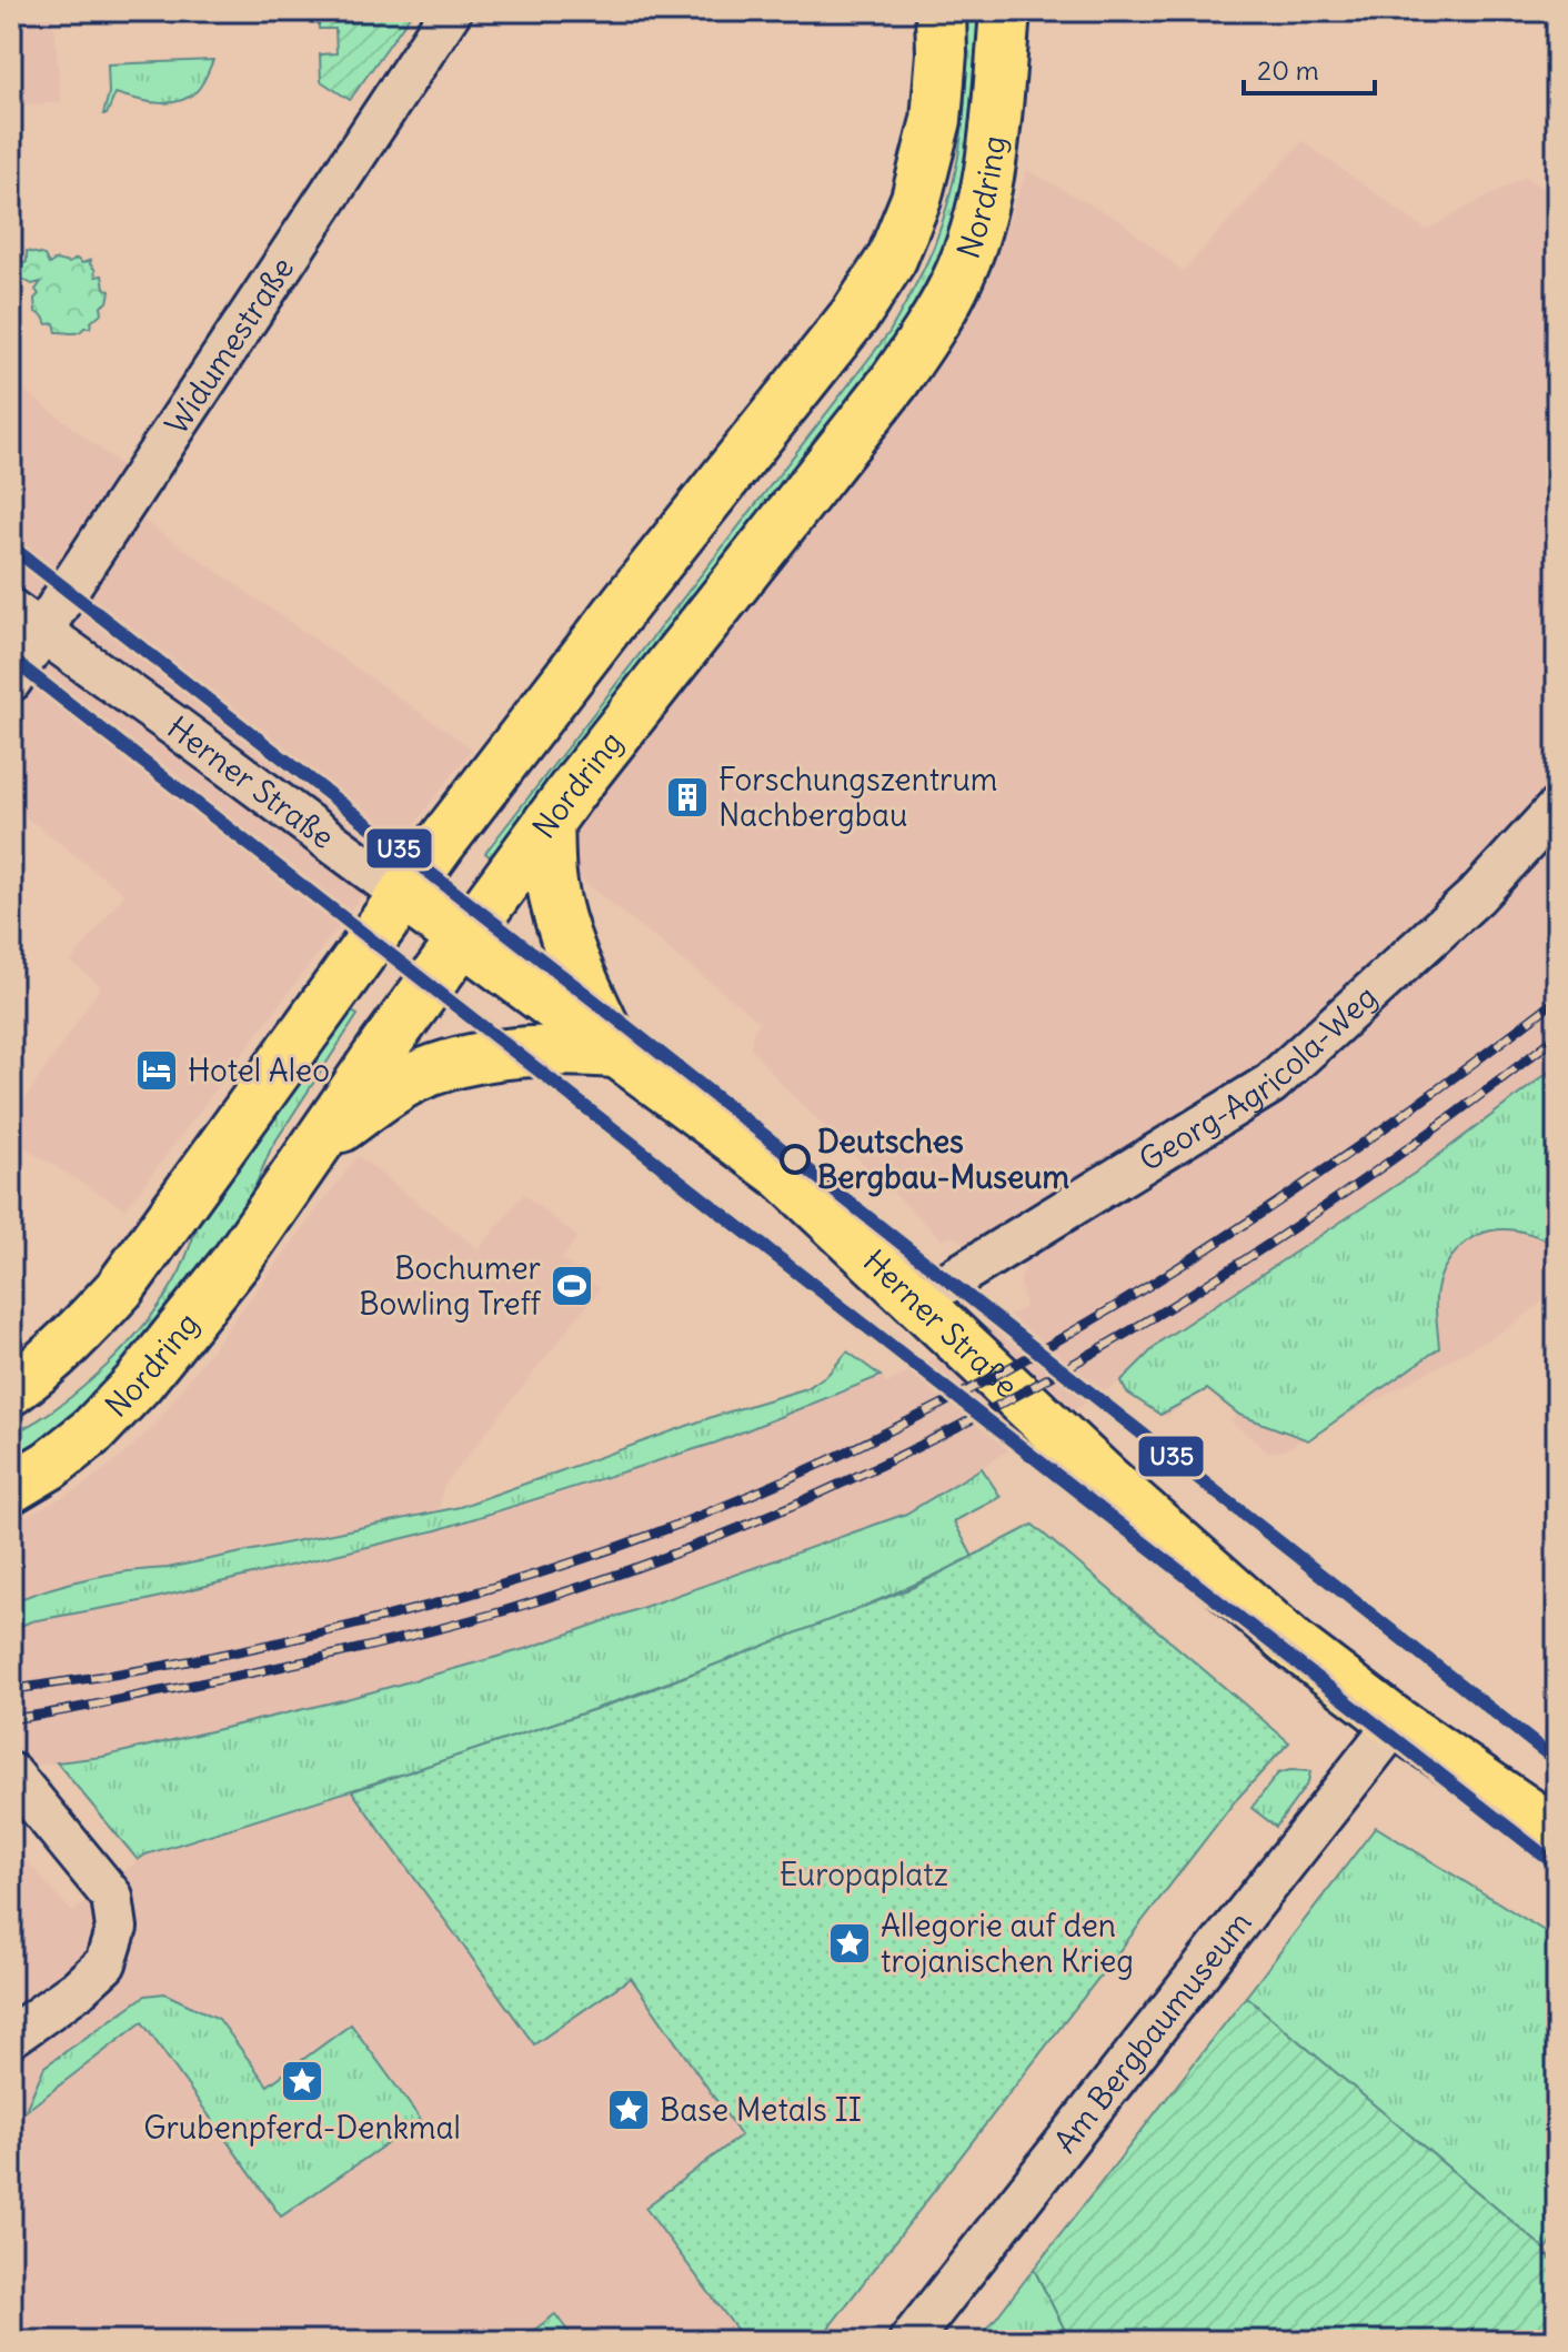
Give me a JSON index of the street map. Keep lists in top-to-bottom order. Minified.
{"streets":{"main road":["Nordring","Herner Straße"],"street":["Widumestraße","Georg-Agricola-Weg","Am Bergbaumuseum"]},"crossings":[["Nordring","Herner Straße"],["Widumestraße","Herner Straße"],["Herner Straße","Georg-Agricola-Weg"],["Herner Straße","Am Bergbaumuseum"]],"parks":["Europaplatz"],"places":{"building":["Forschungszentrum Nachbergbau"],"hotel":["Hotel Aleo"],"other":["Deutsches Bergbau-Museum"],"sports":["Bochumer Bowling Treff"],"place":["Allegorie auf den trojanischen Krieg","Grubenpferd-Denkmal","Base Metals II"]},"lines":["transit line U35"],"scale_bar":"20 m"}
